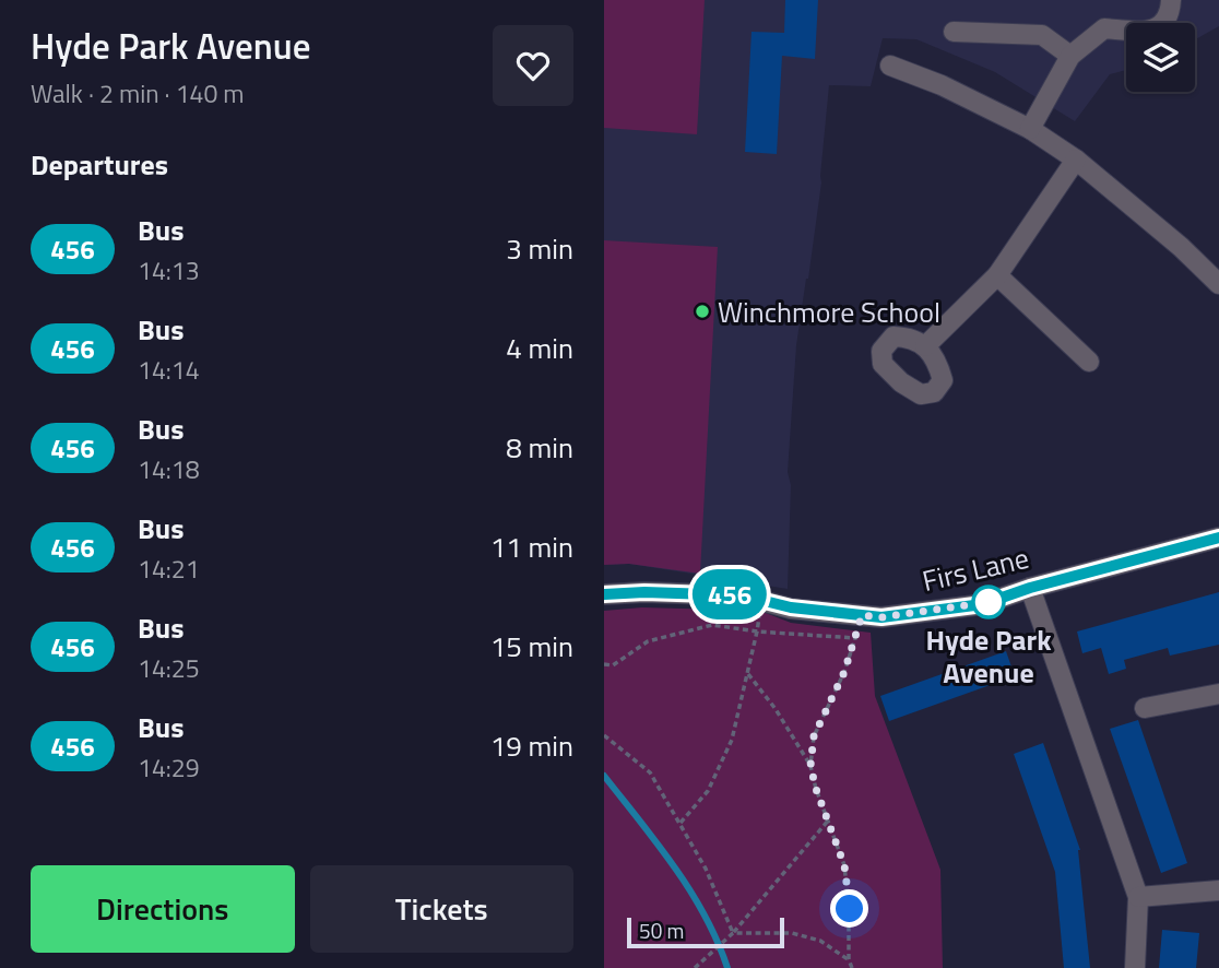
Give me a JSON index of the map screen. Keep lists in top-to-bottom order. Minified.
{"streets":{"street":["Firs Lane"]},"places":["Winchmore School","Hyde Park Avenue"],"lines":["bus line 456"],"scale_bar":"50 m","page":{"heading":[["Hyde Park Avenue","Walk · 2 min · 140 m"],"Departures"],"on_map":"456","list":[{"mark":"456","name":"Bus","note":"14:13","value":"3 min"},{"mark":"456","name":"Bus","note":"14:14","value":"4 min"},{"mark":"456","name":"Bus","note":"14:18","value":"8 min"},{"mark":"456","name":"Bus","note":"14:21","value":"11 min"},{"mark":"456","name":"Bus","note":"14:25","value":"15 min"},{"mark":"456","name":"Bus","note":"14:29","value":"19 min"}],"buttons":["Directions","Tickets"],"scale":"50 m"}}
